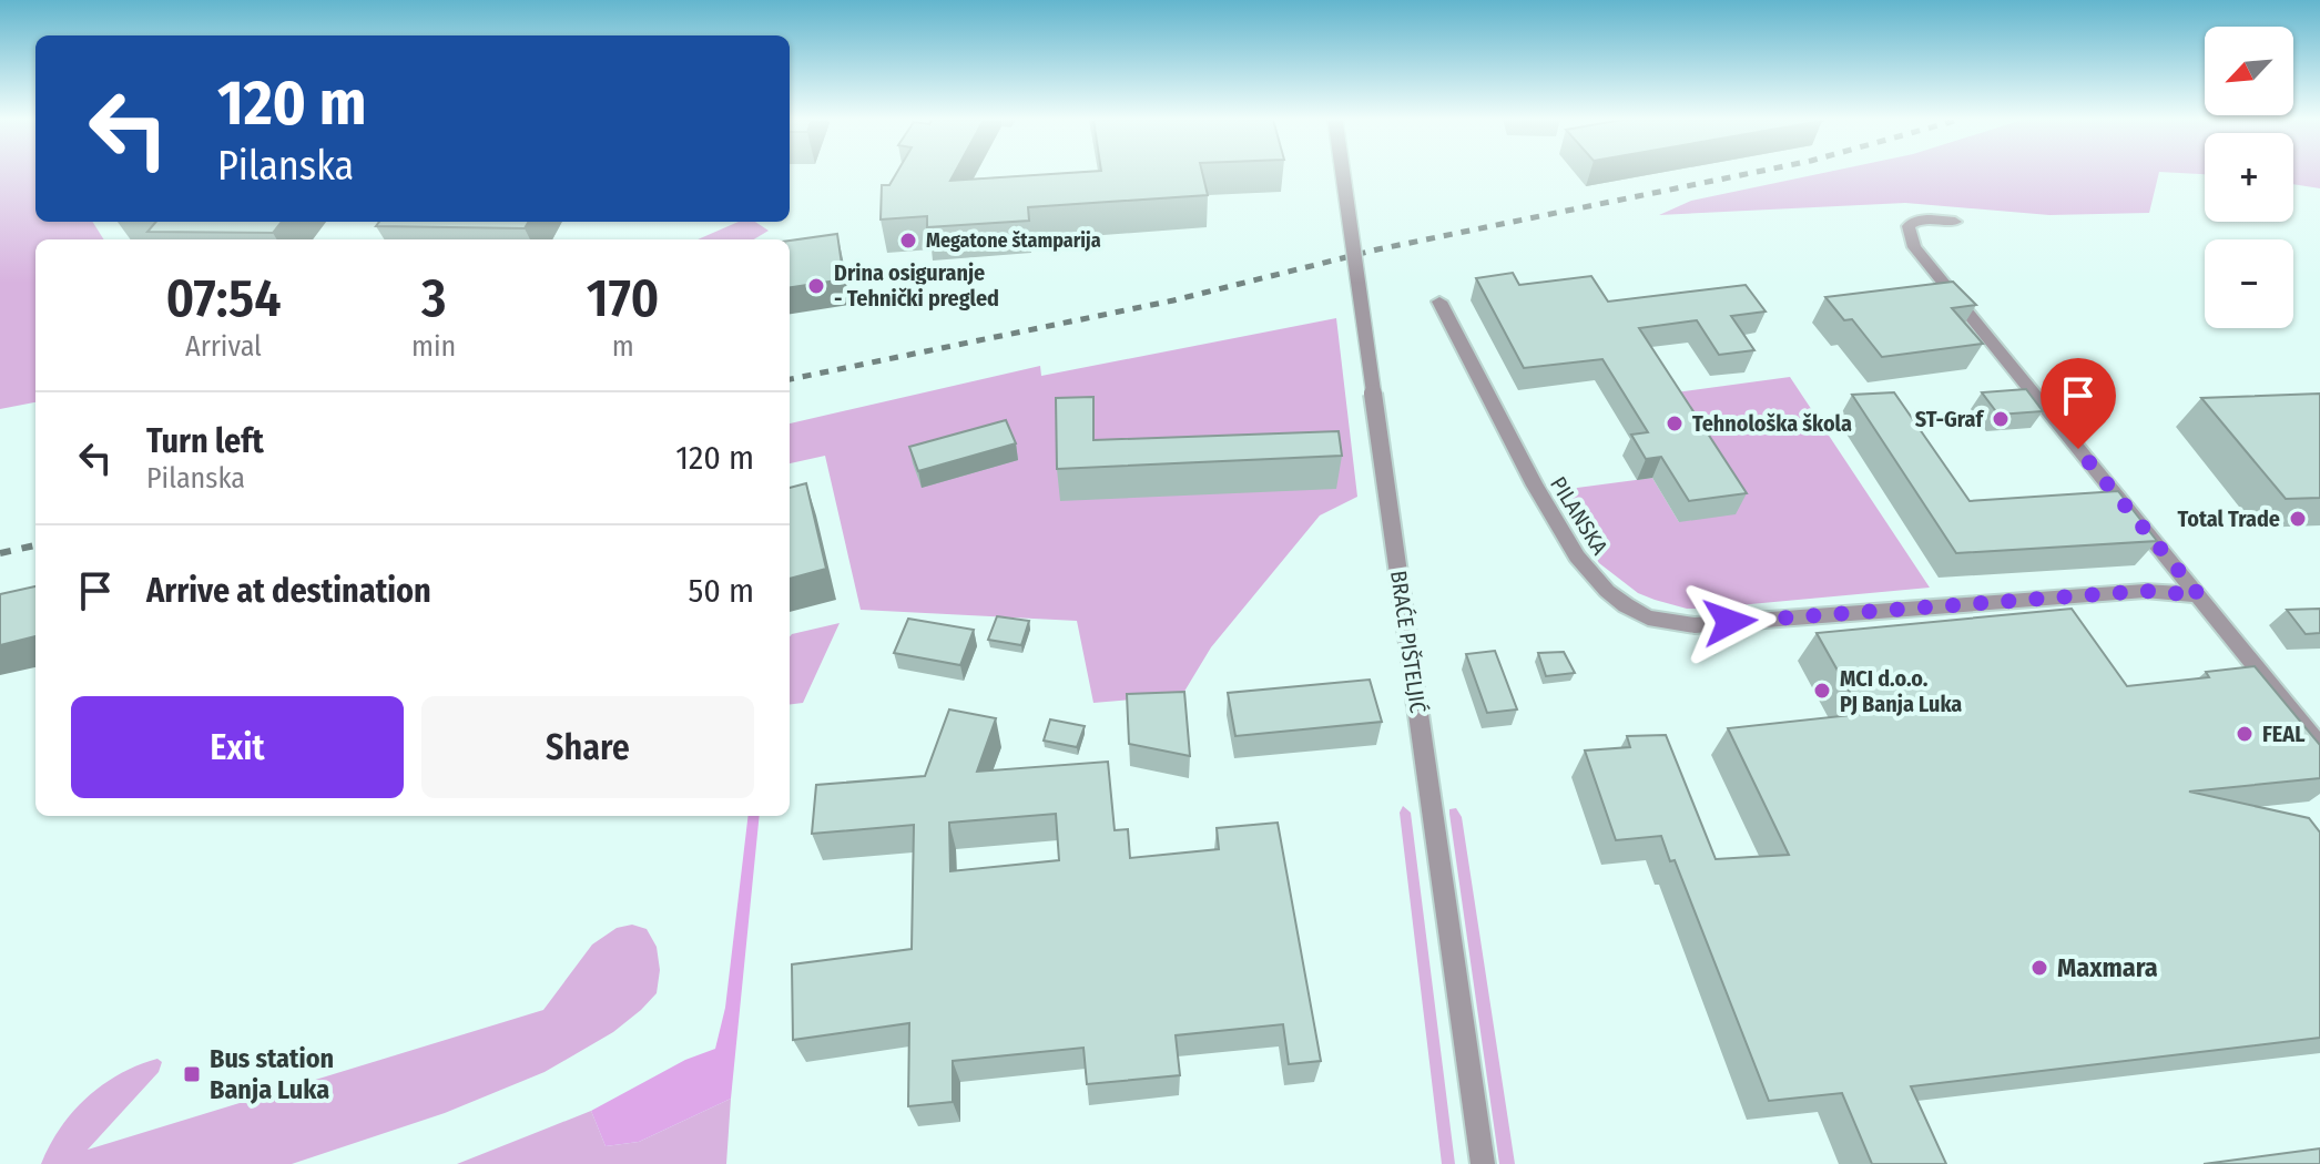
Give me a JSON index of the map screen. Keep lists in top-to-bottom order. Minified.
{"streets":{"street":["PILANSKA","BRAĆE PIŠTELJIĆ"]},"places":{"other":["Megatone štamparija","Drina osiguranje - Tehnički pregled","ST-Graf","Tehnološka škola","Total Trade","MCI d.o.o. PJ Banja Luka","FEAL","Maxmara"],"transit":["Bus station Banja Luka"]},"north":"bottom left","page":{"map_buttons":["+","−"],"turn":["120 m","Pilanska"],"eta":["07:54","Arrival","3","min","170","m"],"list":[{"name":"Turn left","note":"Pilanska","value":"120 m"},{"name":"Arrive at destination","value":"50 m"}],"buttons":["Exit","Share"]}}
